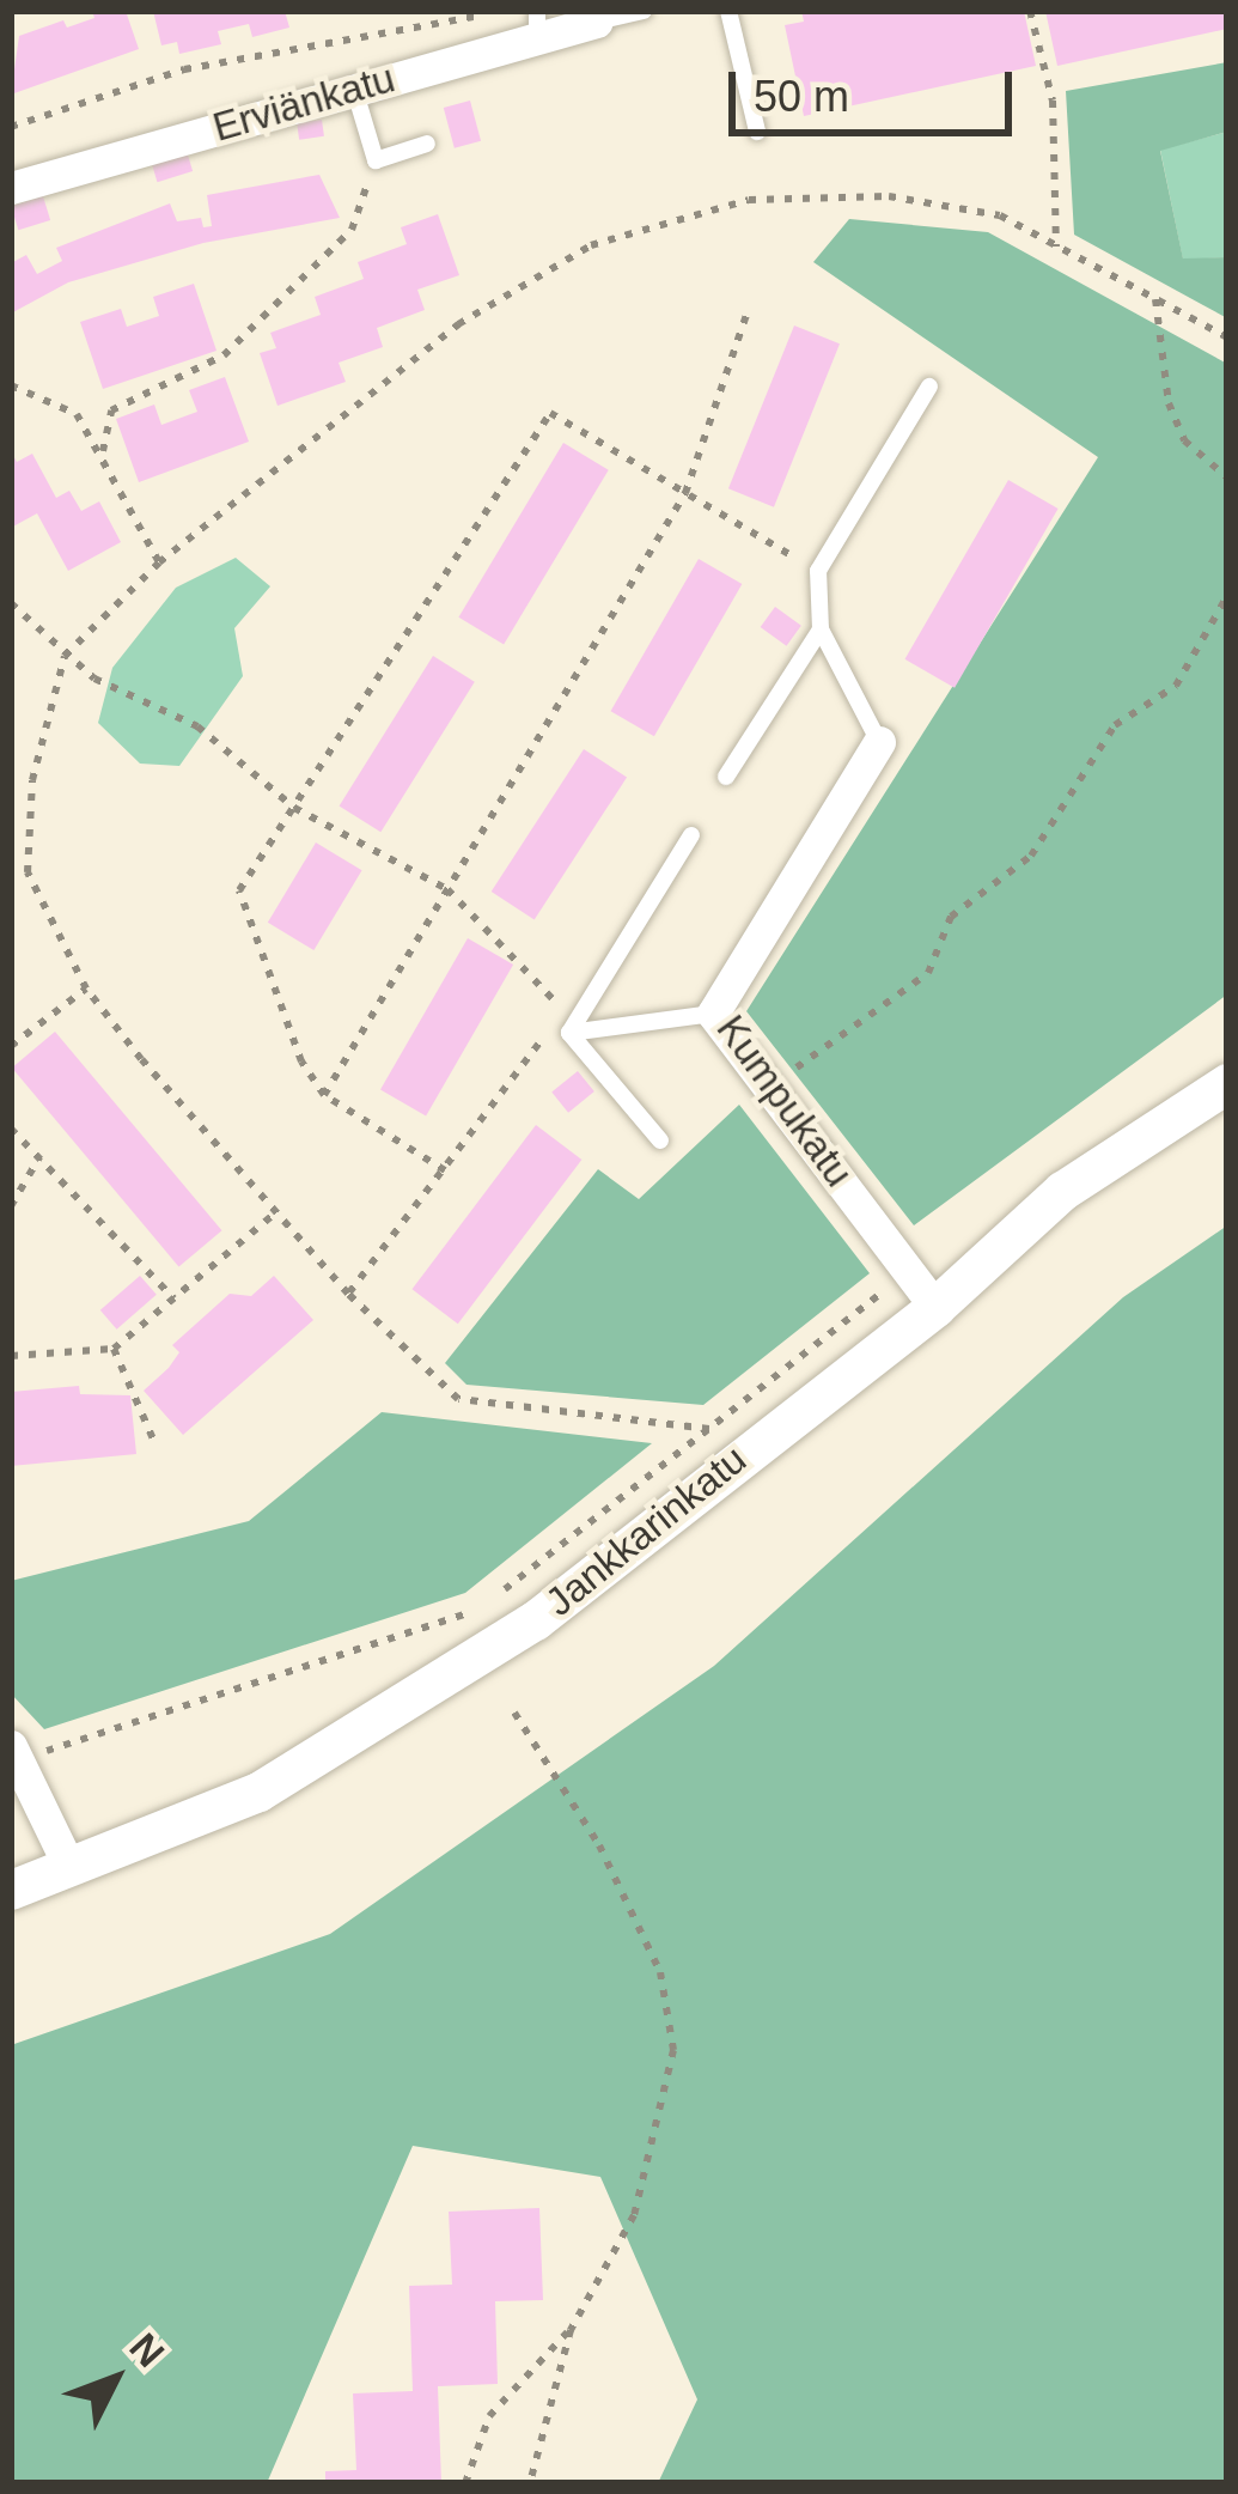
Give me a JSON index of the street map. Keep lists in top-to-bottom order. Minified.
{"streets":{"street":["Erviänkatu","Kumpukatu","Jankkarinkatu"]},"crossings":[["Kumpukatu","Jankkarinkatu"]],"scale_bar":"50 m","north":"top right"}
